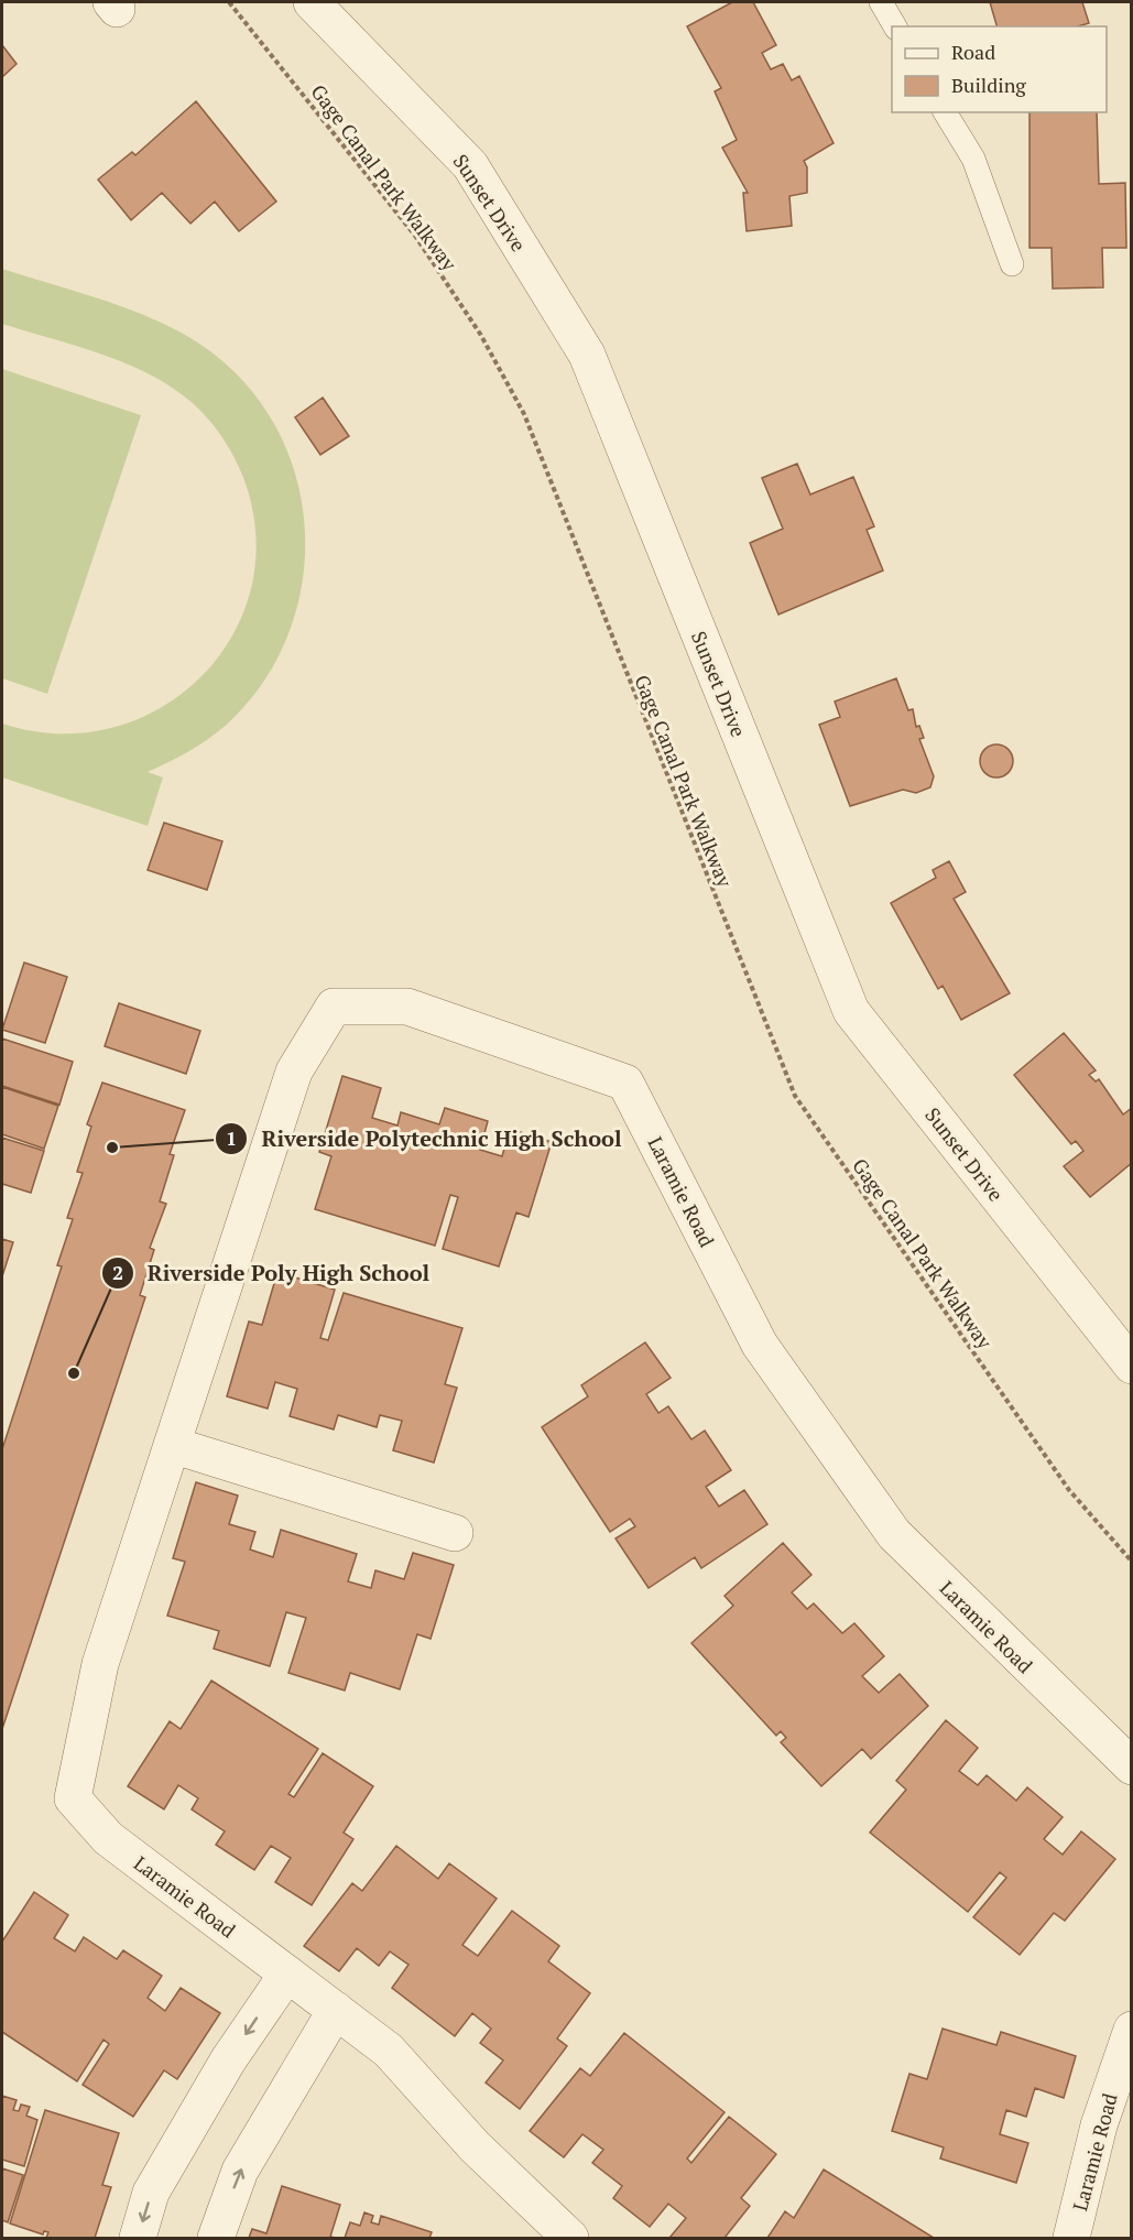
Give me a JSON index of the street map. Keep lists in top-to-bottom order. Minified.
{"streets":{"street":["Sunset Drive","Laramie Road"],"path":["Gage Canal Park Walkway"]},"places":["Riverside Polytechnic High School","Riverside Poly High School"],"legend":["Road","Building"]}
